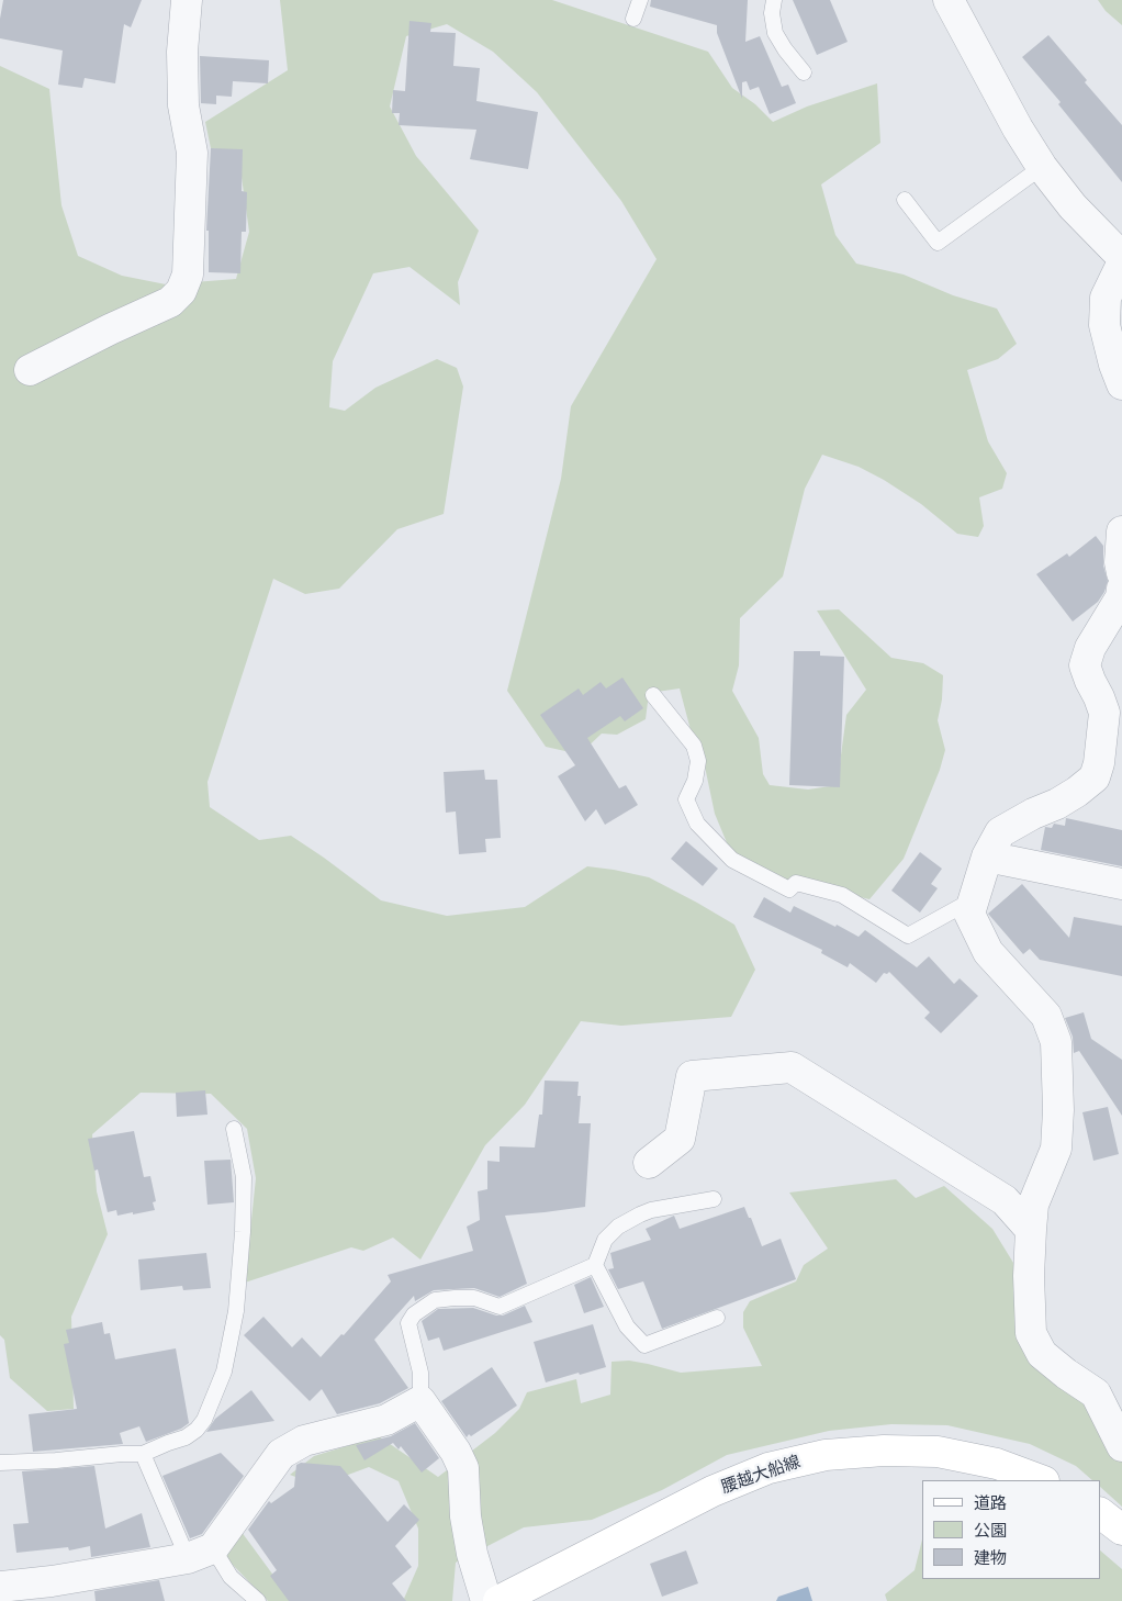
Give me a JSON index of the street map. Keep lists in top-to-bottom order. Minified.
{"streets":{"main road":["腰越大船線"]},"legend":["道路","公園","建物"]}
